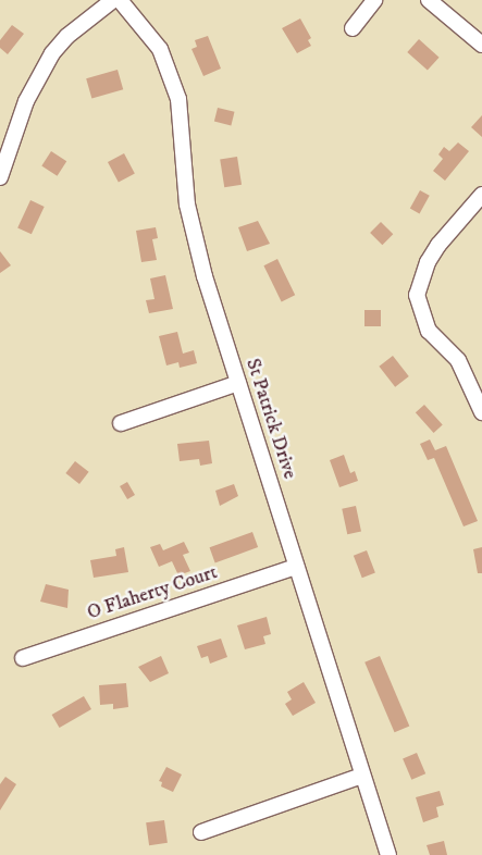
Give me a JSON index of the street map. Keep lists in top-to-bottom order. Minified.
{"streets":{"street":["St Patrick Drive","O Flaherty Court"]},"crossings":[["St Patrick Drive","O Flaherty Court"]]}
